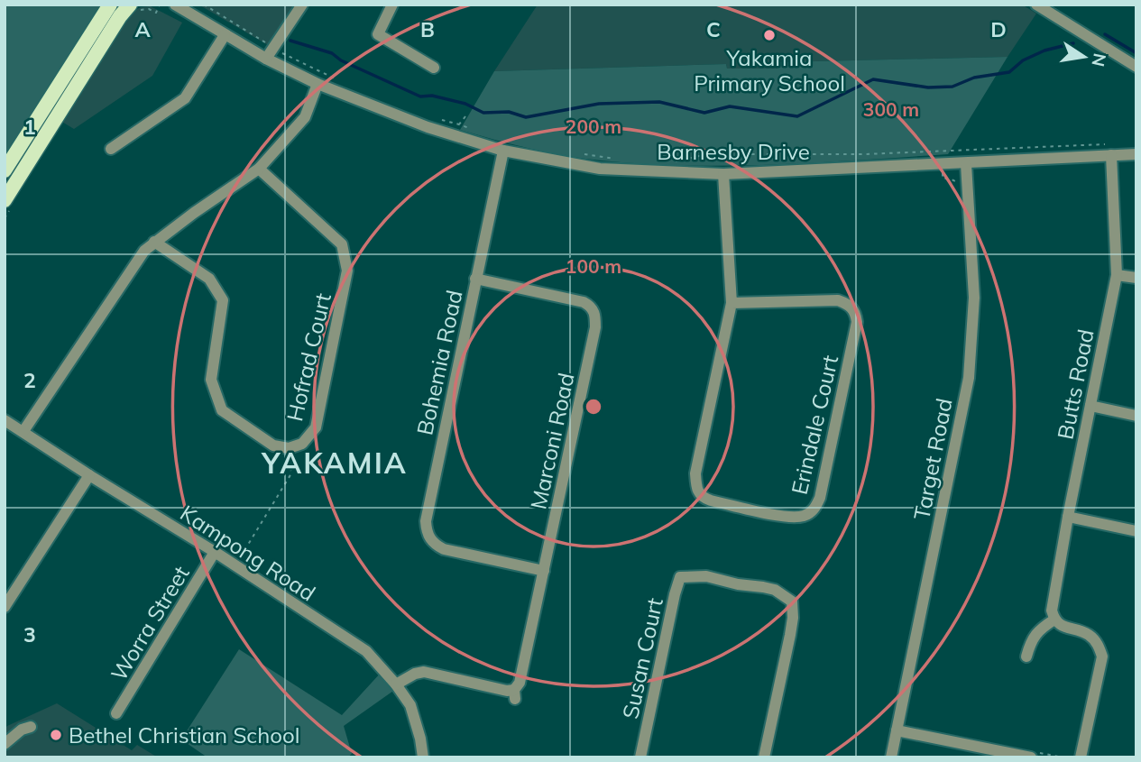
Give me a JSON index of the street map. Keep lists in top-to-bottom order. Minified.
{"streets":{"street":["Barnesby Drive","Hofrad Court","Bohemia Road","Butts Road","Erindale Court","Marconi Road","Target Road","Kampong Road","Worra Street","Susan Court"]},"crossings":[["Barnesby Drive","Bohemia Road"],["Barnesby Drive","Butts Road"],["Barnesby Drive","Erindale Court"],["Barnesby Drive","Target Road"],["Bohemia Road","Marconi Road"],["Marconi Road","Kampong Road"],["Kampong Road","Worra Street"]],"districts":["YAKAMIA"],"places":["Yakamia Primary School","Bethel Christian School"],"north":"right","grid":{"columns":["A","B","C","D"],"rows":["1","2","3"]},"rings":["300 m","200 m","100 m"]}
